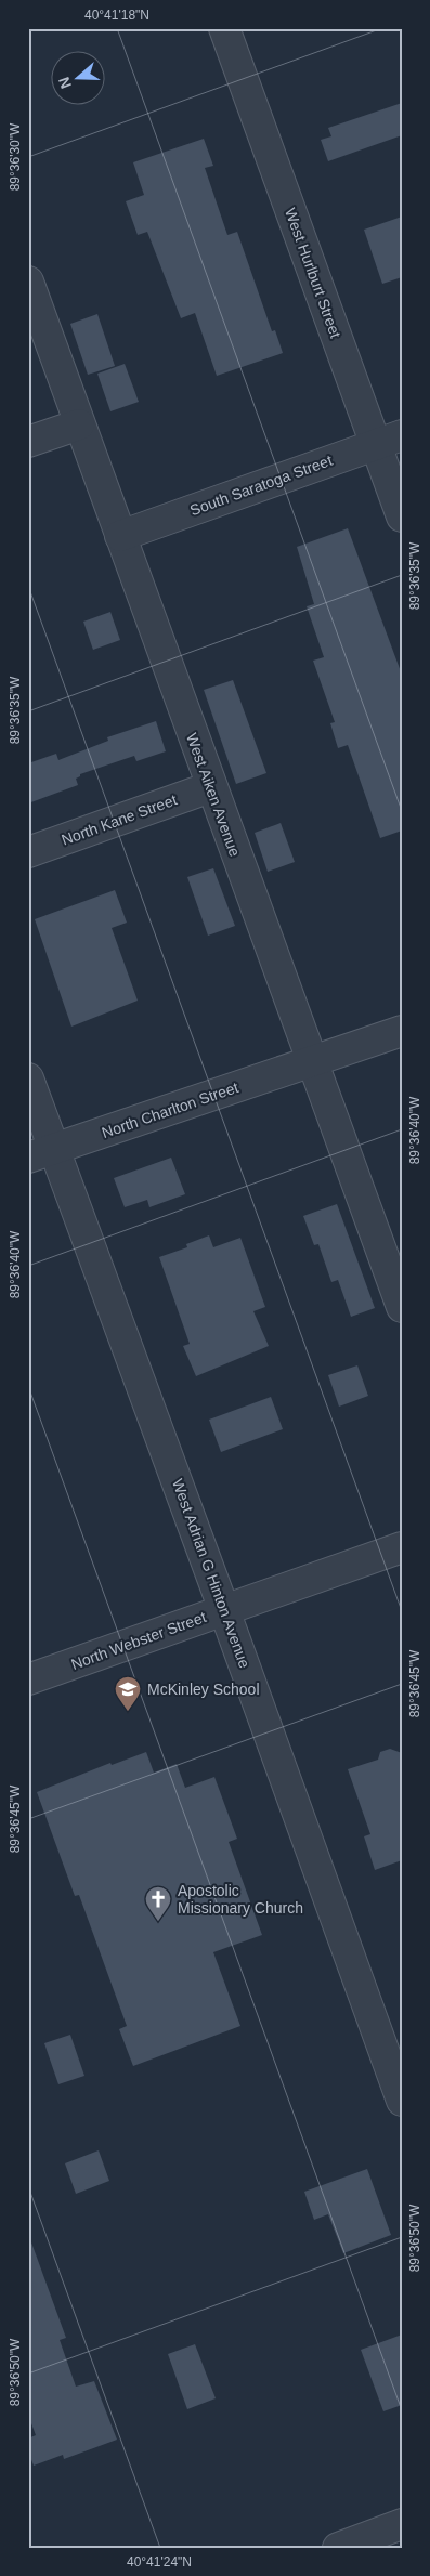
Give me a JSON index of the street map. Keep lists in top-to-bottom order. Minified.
{"streets":{"street":["West Hurlburt Street","South Saratoga Street","West Aiken Avenue","North Kane Street","North Charlton Street","West Adrian G Hinton Avenue","North Webster Street"]},"crossings":[["West Hurlburt Street","South Saratoga Street"],["South Saratoga Street","West Aiken Avenue"],["West Aiken Avenue","North Kane Street"],["West Aiken Avenue","North Charlton Street"],["North Charlton Street","West Adrian G Hinton Avenue"],["West Adrian G Hinton Avenue","North Webster Street"]],"places":{"school or university":["McKinley School"],"church":["Apostolic Missionary Church"]},"north":"left","coordinates":["40°41'18\"N","89°36'30\"W","89°36'35\"W","89°36'40\"W","89°36'45\"W","89°36'50\"W","40°41'24\"N"]}
